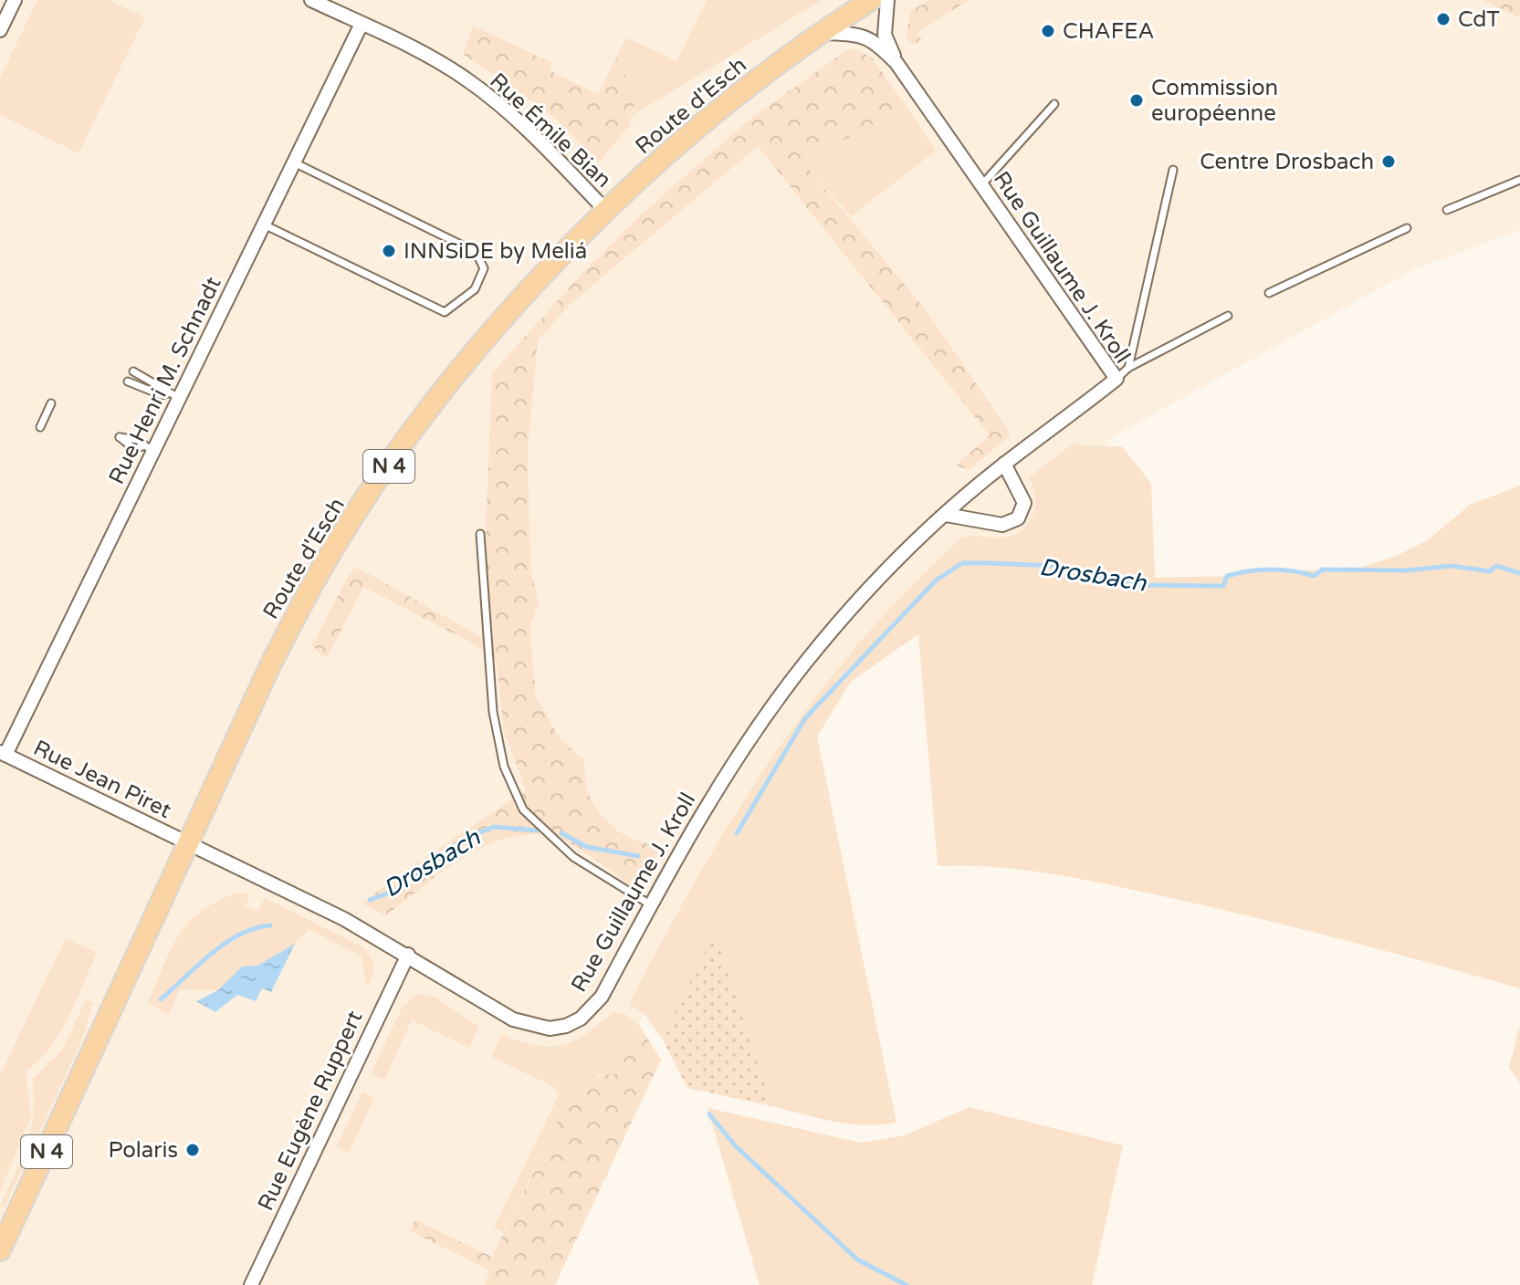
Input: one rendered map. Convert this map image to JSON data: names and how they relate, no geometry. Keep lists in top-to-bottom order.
{
  "streets": {
    "main road": ["Route d'Esch", "N 4"],
    "street": [
      "Rue Émile Bian",
      "Rue Guillaume J. Kroll",
      "Rue Henri M. Schnadt",
      "Rue Jean Piret",
      "Rue Eugène Ruppert"
    ]
  },
  "crossings": [
    ["Route d'Esch", "Rue Émile Bian"],
    ["Route d'Esch", "Rue Guillaume J. Kroll"],
    ["Route d'Esch", "Rue Jean Piret"],
    ["Rue Émile Bian", "Rue Henri M. Schnadt"],
    ["Rue Guillaume J. Kroll", "Rue Jean Piret"],
    ["Rue Guillaume J. Kroll", "Rue Eugène Ruppert"],
    ["Rue Henri M. Schnadt", "Rue Jean Piret"]
  ],
  "water": ["Drosbach"],
  "places": [
    "CdT",
    "CHAFEA",
    "Commission européenne",
    "Centre Drosbach",
    "INNSiDE by Meliá",
    "Polaris"
  ]
}
